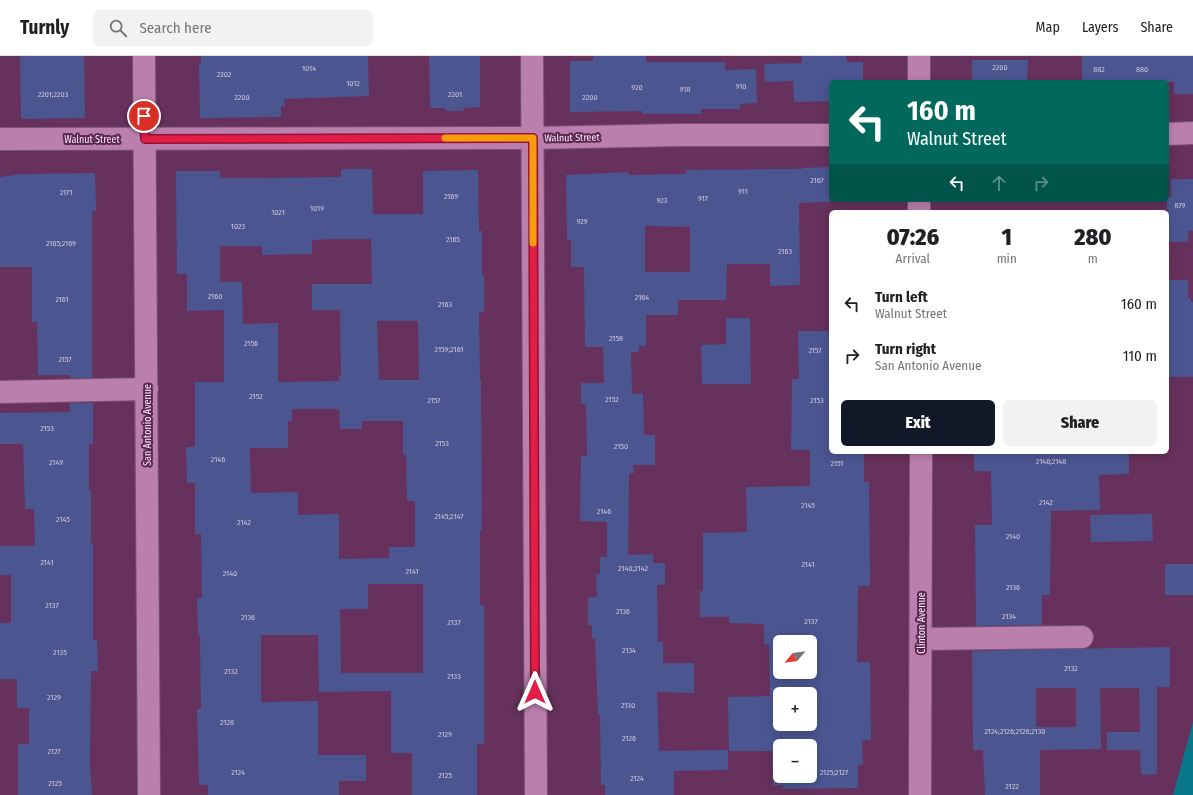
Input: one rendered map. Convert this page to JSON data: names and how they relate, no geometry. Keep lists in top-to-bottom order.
{
  "streets": {
    "street": ["Walnut Street", "San Antonio Avenue", "Clinton Avenue"]
  },
  "crossings": [
    ["Walnut Street", "San Antonio Avenue"]
  ],
  "house_numbers": [
    "2200",
    "1014",
    "882",
    "880",
    "2202",
    "1012",
    "910",
    "920",
    "918",
    "2201;2203",
    "2201",
    "2200",
    "2200",
    "2167",
    "911",
    "2171",
    "2169",
    "917",
    "923",
    "879",
    "1019",
    "1021",
    "929",
    "1023",
    "2165",
    "2165;2169",
    "2163",
    "2160",
    "2164",
    "2161",
    "2163",
    "2158",
    "2156",
    "2159;2161",
    "2157",
    "2157",
    "2152",
    "2152",
    "2157",
    "2153",
    "2153",
    "2153",
    "2150",
    "2146",
    "2146;2148",
    "2149",
    "2151",
    "2142",
    "2145",
    "2146",
    "2145;2147",
    "2145",
    "2142",
    "2140",
    "2141",
    "2141",
    "2140;2142",
    "2141",
    "2140",
    "2136",
    "2137",
    "2136",
    "2134",
    "2136",
    "2137",
    "2137",
    "2134",
    "2135",
    "2132",
    "2132",
    "2133",
    "2129",
    "2130",
    "2128",
    "2124;2126;2128;2130",
    "2129",
    "2126",
    "2127",
    "2124",
    "2125;2127",
    "2125",
    "2124",
    "2125",
    "2122"
  ],
  "north": "bottom left",
  "page": {
    "header": "Turnly",
    "search": "Search here",
    "nav": ["Map", "Layers", "Share"],
    "turn": ["160 m", "Walnut Street"],
    "eta": [
      "07:26",
      "Arrival",
      "1",
      "min",
      "280",
      "m"
    ],
    "list": [
      {
        "name": "Turn left",
        "note": "Walnut Street",
        "value": "160 m"
      },
      {
        "name": "Turn right",
        "note": "San Antonio Avenue",
        "value": "110 m"
      }
    ],
    "buttons": ["Exit", "Share"],
    "map_buttons": ["+", "−"]
  }
}
